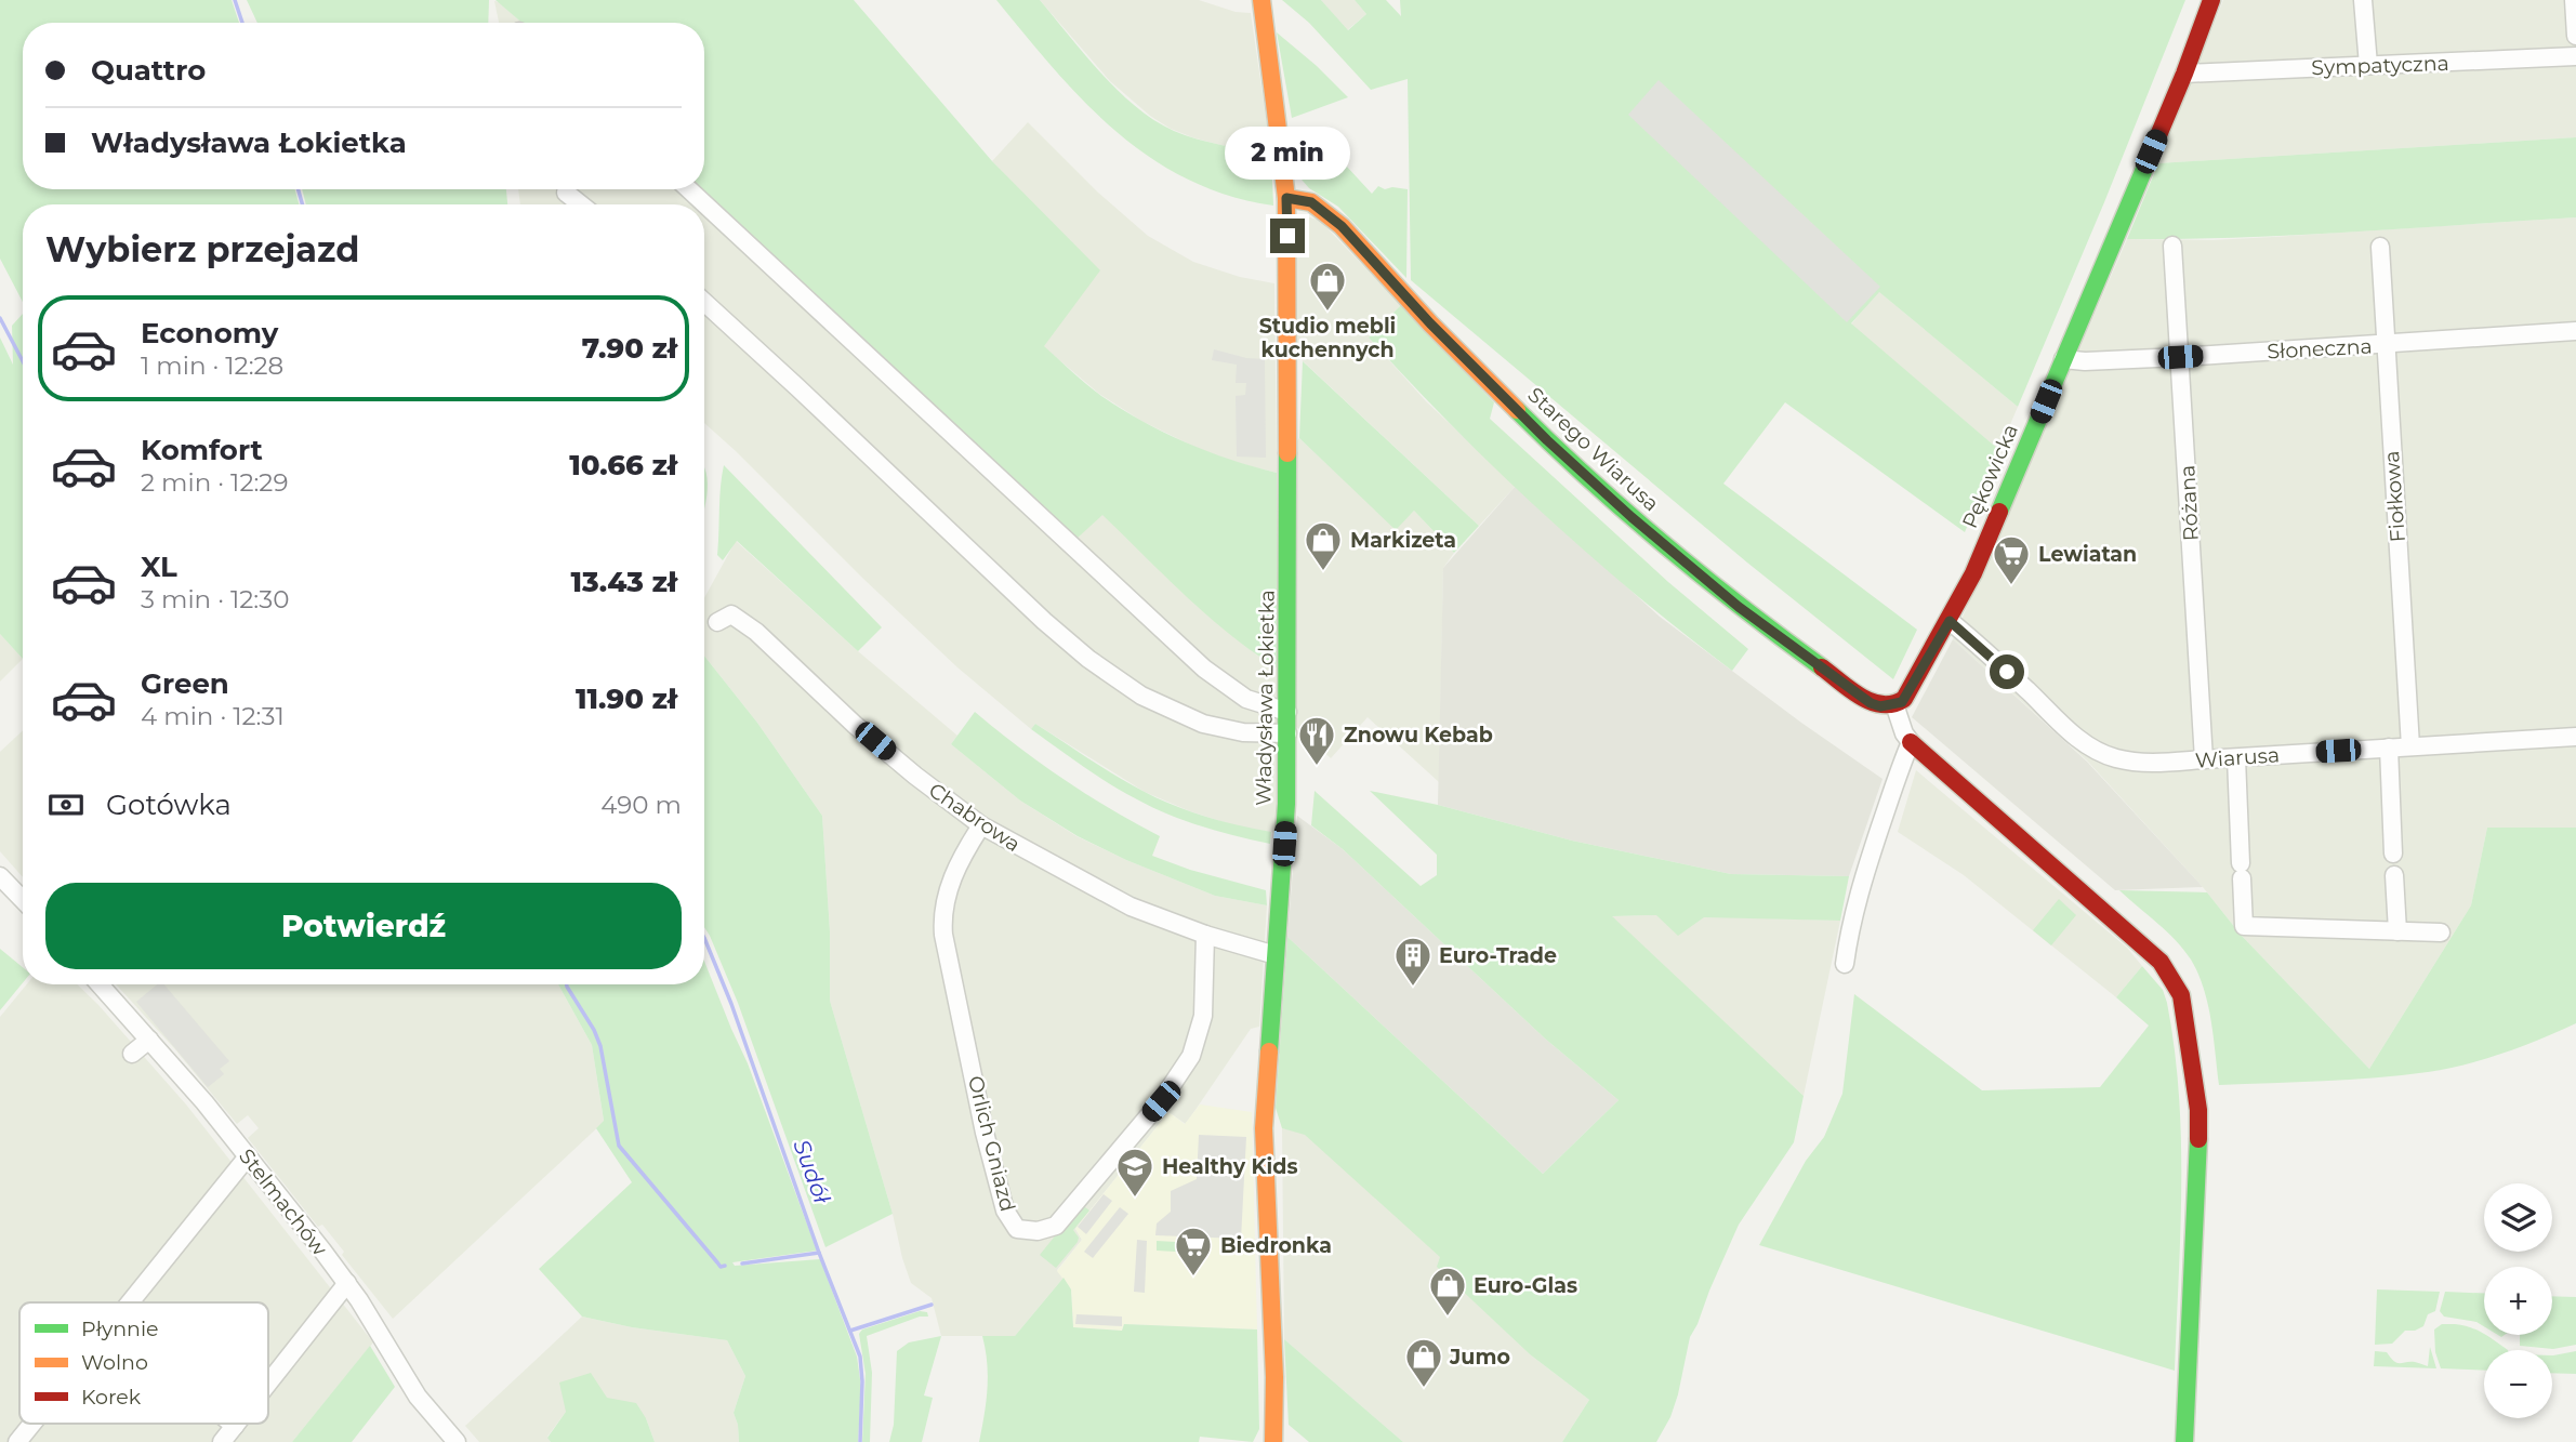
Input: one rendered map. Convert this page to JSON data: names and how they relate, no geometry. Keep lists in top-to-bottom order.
{
  "streets": {
    "street": [
      "Sympatyczna",
      "Słoneczna",
      "Starego Wiarusa",
      "Pękowicka",
      "Fiołkowa",
      "Różana",
      "Władysława Łokietka",
      "Wiarusa",
      "Chabrowa",
      "Orlich Gniazd",
      "Stelmachów"
    ]
  },
  "crossings": [
    ["Sympatyczna", "Pękowicka"],
    ["Słoneczna", "Pękowicka"],
    ["Słoneczna", "Fiołkowa"],
    ["Słoneczna", "Różana"],
    ["Starego Wiarusa", "Pękowicka"],
    ["Starego Wiarusa", "Władysława Łokietka"],
    ["Pękowicka", "Wiarusa"],
    ["Fiołkowa", "Wiarusa"],
    ["Różana", "Wiarusa"],
    ["Władysława Łokietka", "Chabrowa"],
    ["Chabrowa", "Orlich Gniazd"]
  ],
  "water": ["Sudół"],
  "places": {
    "shop": [
      "Studio mebli kuchennych",
      "Markizeta",
      "Euro-Glas",
      "Jumo"
    ],
    "supermarket": ["Lewiatan", "Biedronka"],
    "restaurant": ["Znowu Kebab"],
    "building": ["Euro-Trade"],
    "school or university": ["Healthy Kids"]
  },
  "legend": ["Płynnie", "Wolno", "Korek"],
  "page": {
    "banner": ["Quattro", "Władysława Łokietka"],
    "bubble": "2 min",
    "heading": "Wybierz przejazd",
    "list": [
      {
        "name": "Economy",
        "note": "1 min · 12:28",
        "value": "7.90 zł"
      },
      {
        "name": "Komfort",
        "note": "2 min · 12:29",
        "value": "10.66 zł"
      },
      {
        "name": "XL",
        "note": "3 min · 12:30",
        "value": "13.43 zł"
      },
      {
        "name": "Green",
        "note": "4 min · 12:31",
        "value": "11.90 zł"
      }
    ],
    "pay": ["Gotówka", "490 m"],
    "buttons": "Potwierdź",
    "map_buttons": ["+", "−"]
  }
}
